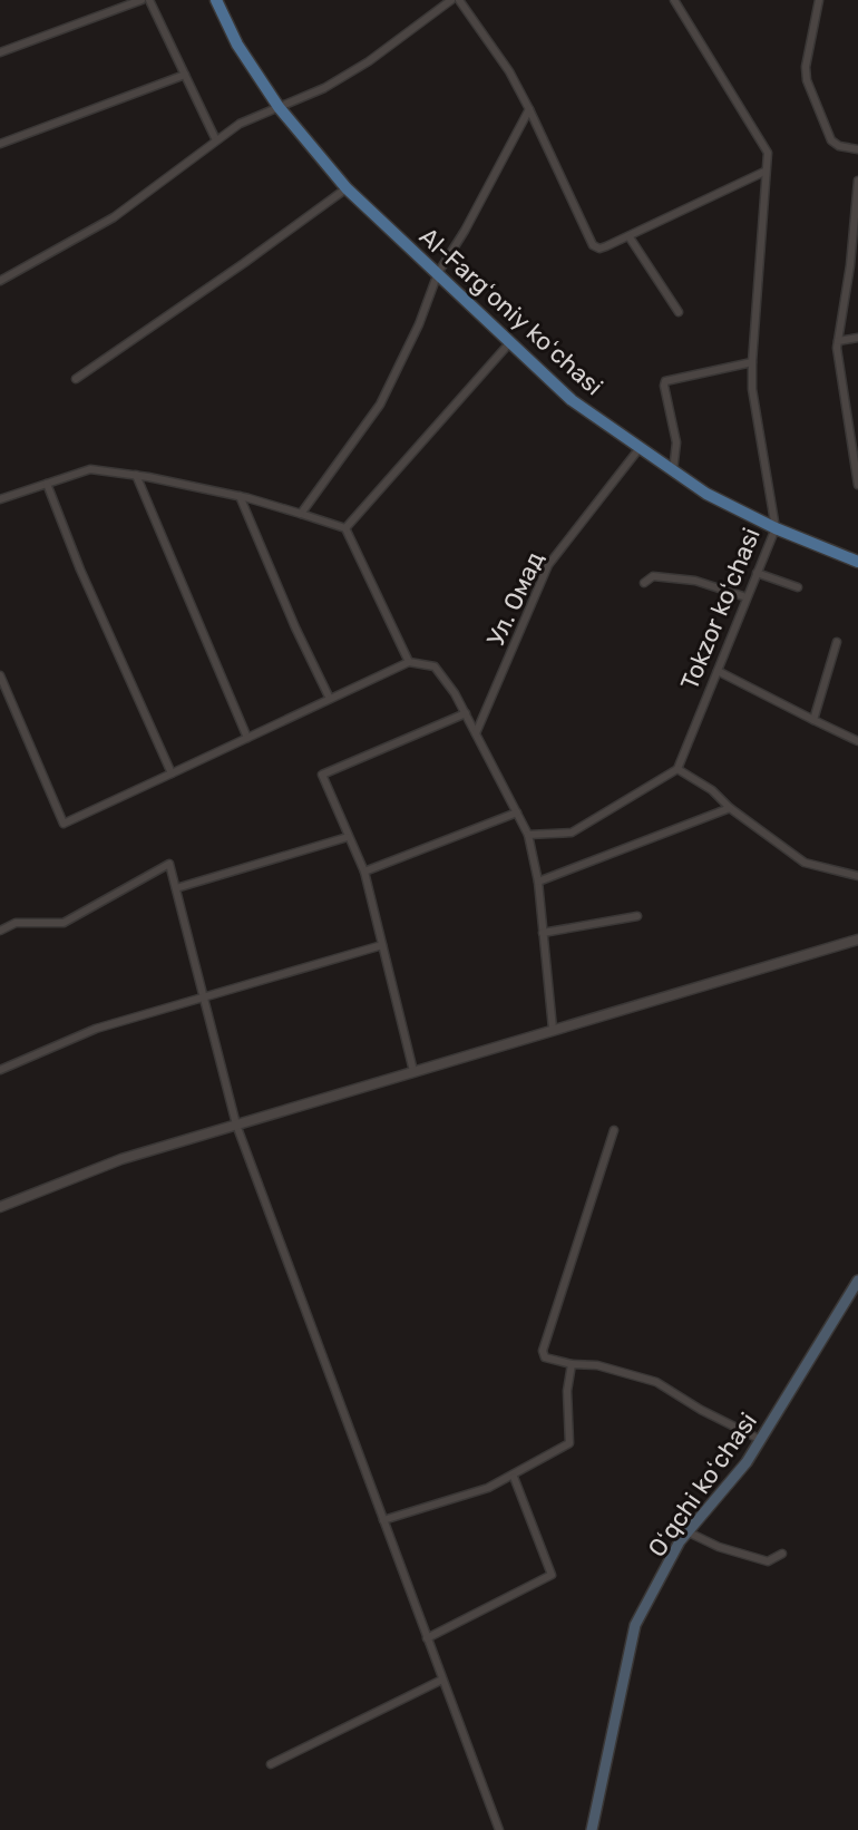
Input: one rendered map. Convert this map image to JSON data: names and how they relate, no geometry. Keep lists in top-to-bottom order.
{
  "streets": {
    "main road": ["Al-Fargʻoniy koʻchasi", "Oʻqchi koʻchasi"],
    "street": ["Ул. Омад", "Tokzor koʻchasi"]
  },
  "crossings": [
    ["Al-Fargʻoniy koʻchasi", "Ул. Омад"],
    ["Al-Fargʻoniy koʻchasi", "Tokzor koʻchasi"]
  ]
}
